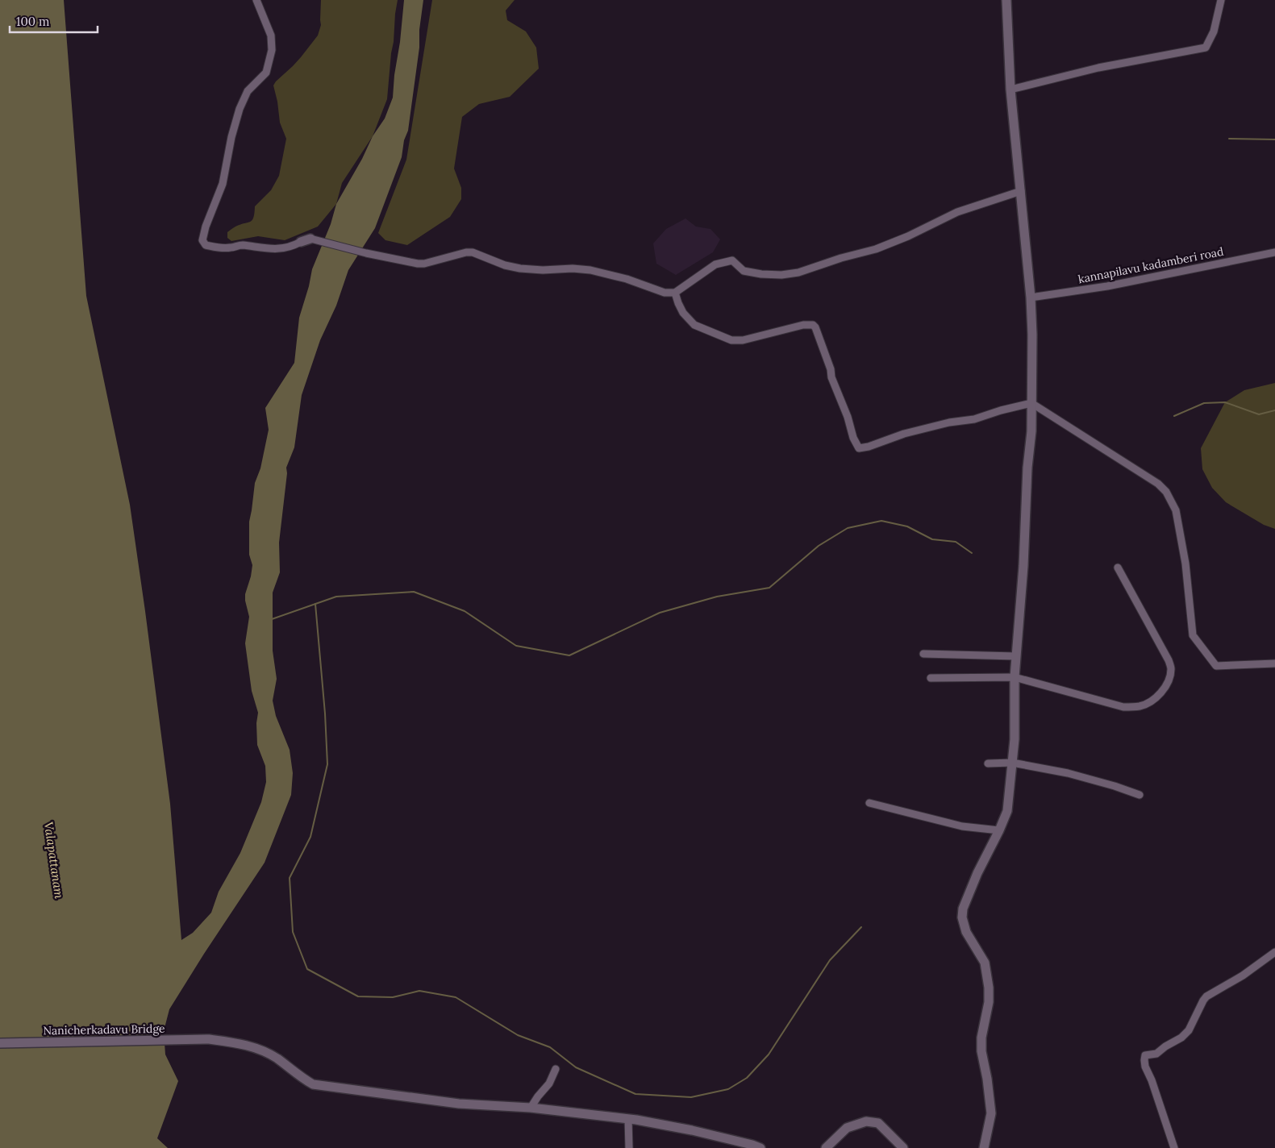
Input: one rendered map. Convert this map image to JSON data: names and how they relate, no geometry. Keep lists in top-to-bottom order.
{
  "streets": {
    "main road": ["Nanicherkadavu Bridge"],
    "street": ["kannapilavu kadamberi road"]
  },
  "water": ["Valapattanam"],
  "scale_bar": "100 m"
}
